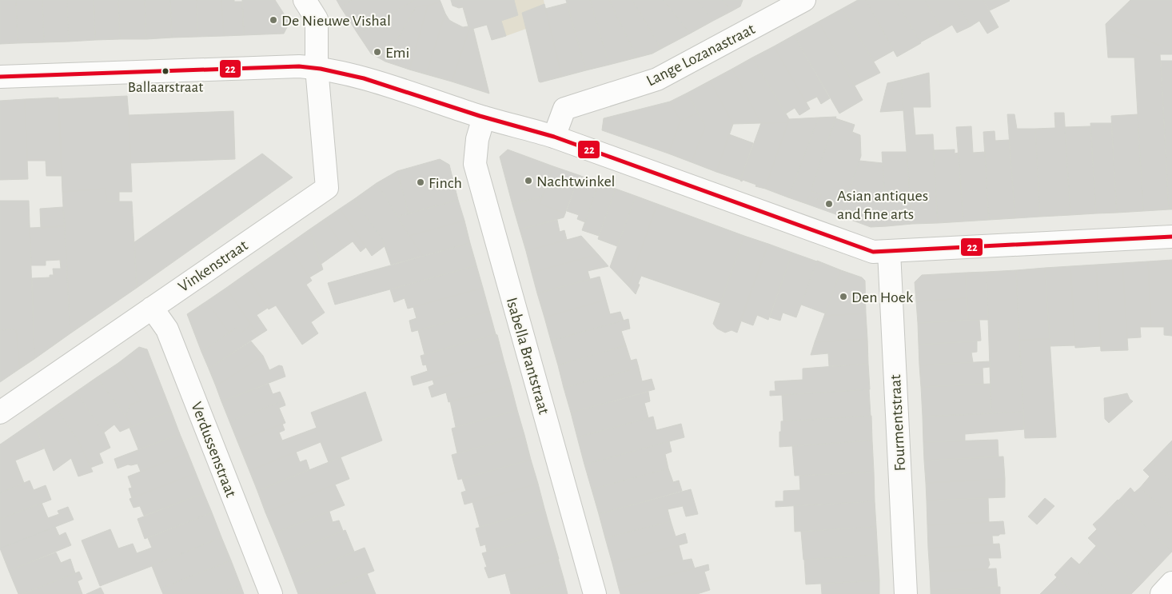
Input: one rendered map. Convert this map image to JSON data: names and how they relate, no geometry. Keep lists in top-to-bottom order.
{
  "streets": {
    "street": [
      "Lange Lozanastraat",
      "Vinkenstraat",
      "Isabella Brantstraat",
      "Fourmentstraat",
      "Verdussenstraat"
    ]
  },
  "crossings": [
    ["Vinkenstraat", "Verdussenstraat"]
  ],
  "places": [
    "De Nieuwe Vishal",
    "Emi",
    "Ballaarstraat",
    "Nachtwinkel",
    "Finch",
    "Asian antiques and fine arts",
    "Den Hoek"
  ],
  "lines": ["transit line 22"]
}
